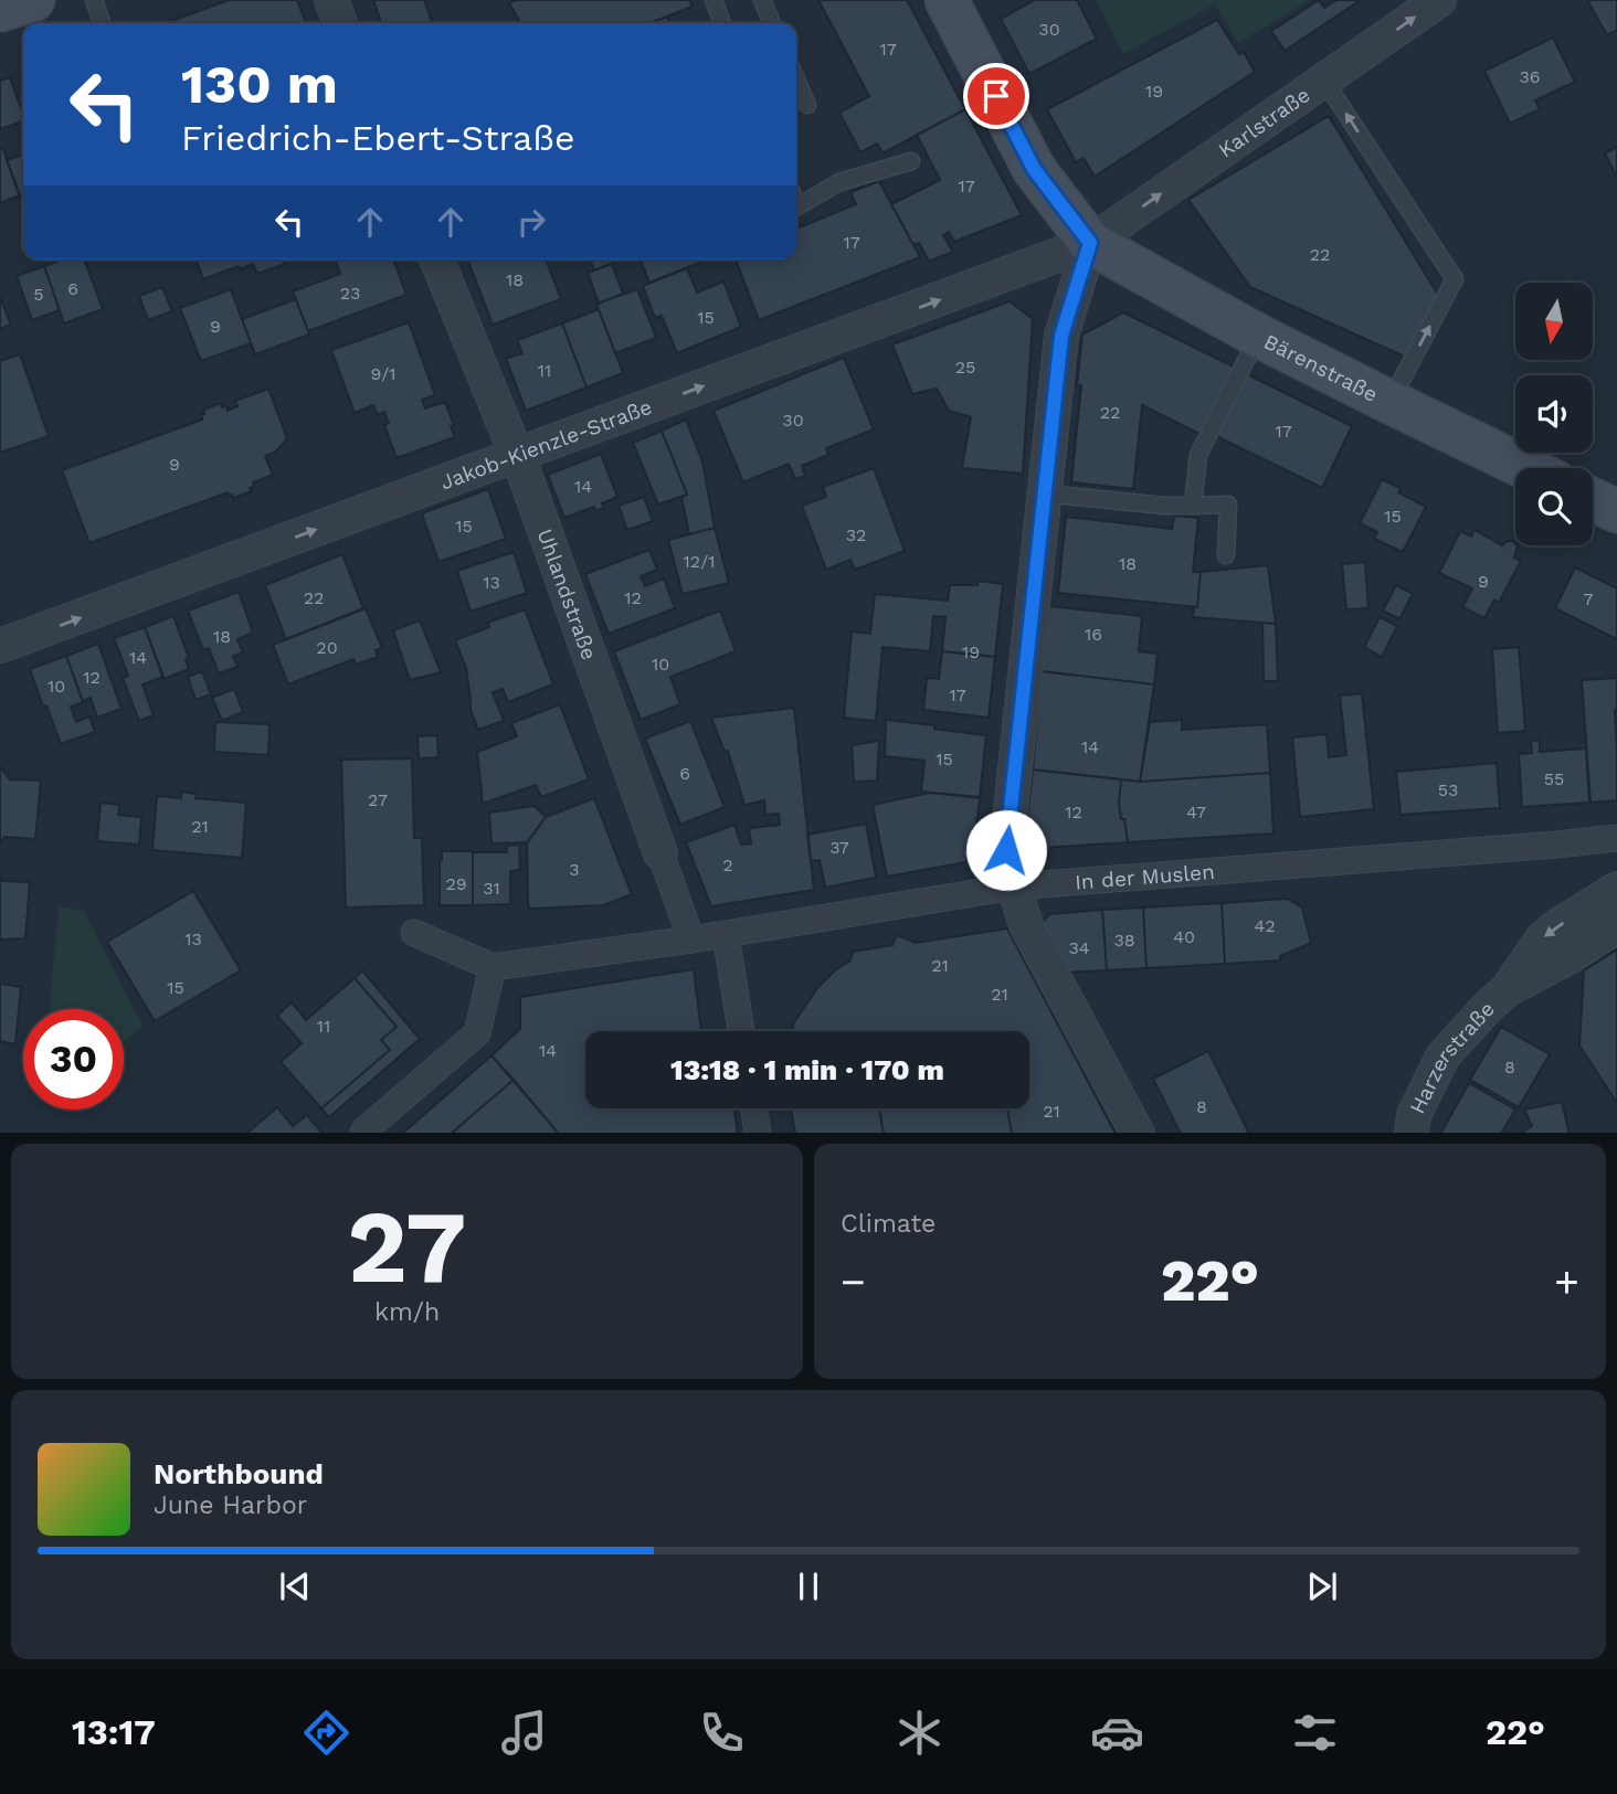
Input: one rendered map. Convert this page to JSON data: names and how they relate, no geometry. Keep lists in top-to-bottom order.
{
  "streets": {
    "main road": ["Bärenstraße"],
    "street": [
      "Karlstraße",
      "Jakob-Kienzle-Straße",
      "Uhlandstraße",
      "In der Muslen",
      "Harzerstraße"
    ]
  },
  "crossings": [
    ["Karlstraße", "Bärenstraße"],
    ["Karlstraße", "Jakob-Kienzle-Straße"],
    ["Bärenstraße", "Jakob-Kienzle-Straße"],
    ["Jakob-Kienzle-Straße", "Uhlandstraße"],
    ["Uhlandstraße", "In der Muslen"]
  ],
  "one_way": ["Karlstraße", "Jakob-Kienzle-Straße"],
  "house_numbers": [
    "30",
    "17",
    "36",
    "19",
    "17",
    "17",
    "22",
    "18",
    "6",
    "23",
    "5",
    "15",
    "9",
    "25",
    "11",
    "9/1",
    "22",
    "30",
    "17",
    "9",
    "14",
    "15",
    "15",
    "32",
    "12/1",
    "18",
    "9",
    "13",
    "22",
    "12",
    "7",
    "16",
    "18",
    "20",
    "19",
    "14",
    "10",
    "12",
    "10",
    "17",
    "14",
    "15",
    "6",
    "55",
    "53",
    "27",
    "12",
    "47",
    "21",
    "37",
    "2",
    "3",
    "29",
    "31",
    "42",
    "40",
    "13",
    "38",
    "34",
    "21",
    "15",
    "21",
    "11",
    "14",
    "8",
    "8",
    "21"
  ],
  "north": "bottom",
  "page": {
    "turn": ["130 m", "Friedrich-Ebert-Straße"],
    "limit": "30",
    "trip": "13:18 · 1 min · 170 m",
    "tile": [
      ["27", "km/h"],
      "Climate"
    ],
    "heat": ["−", "22°", "+"],
    "song": ["Northbound", "June Harbor"],
    "tabs": ["13:17", "22°"]
  }
}
